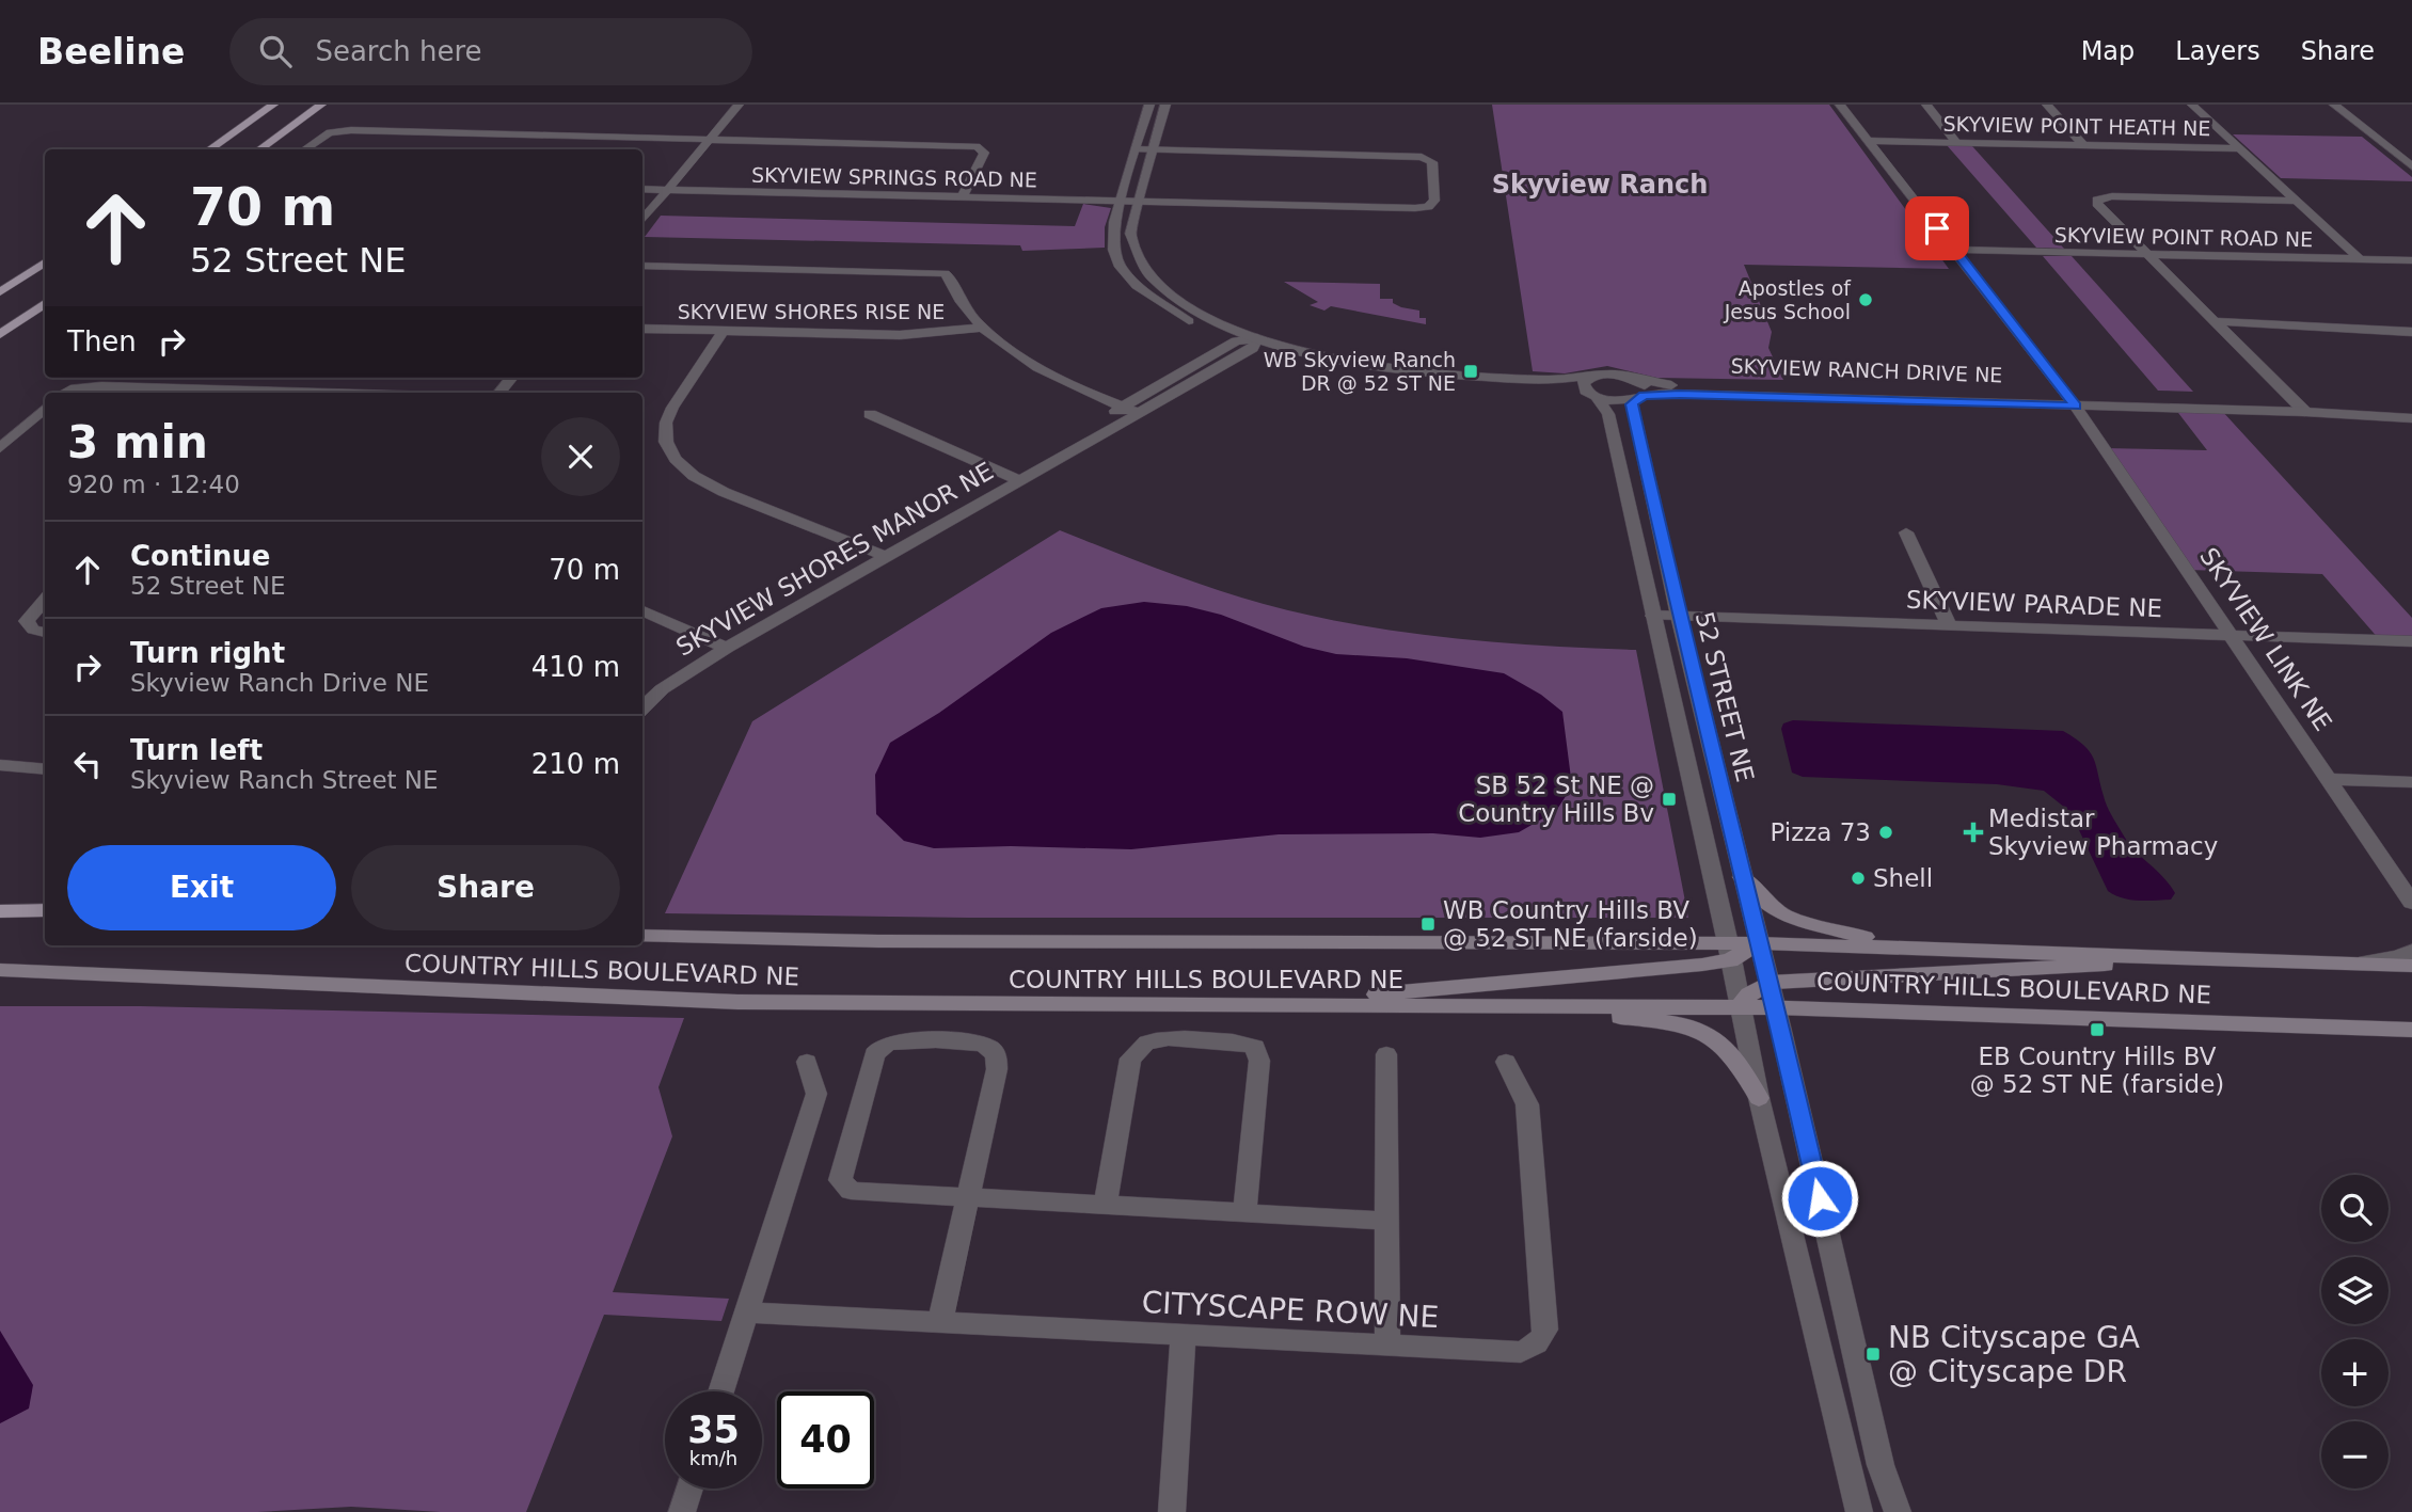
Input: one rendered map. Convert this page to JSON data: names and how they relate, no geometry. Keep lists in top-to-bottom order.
{
  "streets": {
    "main road": ["COUNTRY HILLS BOULEVARD NE"],
    "street": [
      "SKYVIEW POINT HEATH NE",
      "SKYVIEW SPRINGS ROAD NE",
      "SKYVIEW POINT ROAD NE",
      "SKYVIEW SHORES RISE NE",
      "SKYVIEW RANCH DRIVE NE",
      "SKYVIEW SHORES MANOR NE",
      "SKYVIEW PARADE NE",
      "SKYVIEW LINK NE",
      "52 STREET NE",
      "CITYSCAPE ROW NE"
    ]
  },
  "crossings": [
    ["SKYVIEW POINT HEATH NE", "SKYVIEW LINK NE"],
    ["SKYVIEW POINT ROAD NE", "SKYVIEW LINK NE"],
    ["SKYVIEW RANCH DRIVE NE", "SKYVIEW LINK NE"],
    ["SKYVIEW RANCH DRIVE NE", "52 STREET NE"],
    ["SKYVIEW PARADE NE", "SKYVIEW LINK NE"],
    ["SKYVIEW PARADE NE", "52 STREET NE"],
    ["52 STREET NE", "COUNTRY HILLS BOULEVARD NE"]
  ],
  "districts": ["Skyview Ranch"],
  "places": {
    "other": ["Apostles of Jesus School", "Pizza 73", "Shell"],
    "transit": [
      "WB Skyview Ranch DR @ 52 ST NE",
      "SB 52 St NE @ Country Hills Bv",
      "WB Country Hills BV @ 52 ST NE (farside)",
      "EB Country Hills BV @ 52 ST NE (farside)",
      "NB Cityscape GA @ Cityscape DR"
    ],
    "health": ["Medistar Skyview Pharmacy"]
  },
  "page": {
    "header": "Beeline",
    "search": "Search here",
    "nav": ["Map", "Layers", "Share"],
    "turn": ["70 m", "52 Street NE"],
    "then": "Then",
    "heading": ["3 min", "920 m · 12:40"],
    "list": [
      {
        "name": "Continue",
        "note": "52 Street NE",
        "value": "70 m"
      },
      {
        "name": "Turn right",
        "note": "Skyview Ranch Drive NE",
        "value": "410 m"
      },
      {
        "name": "Turn left",
        "note": "Skyview Ranch Street NE",
        "value": "210 m"
      }
    ],
    "buttons": ["Exit", "Share"],
    "map_buttons": ["+", "−"],
    "speed": "35 km/h",
    "limit": "40"
  }
}
